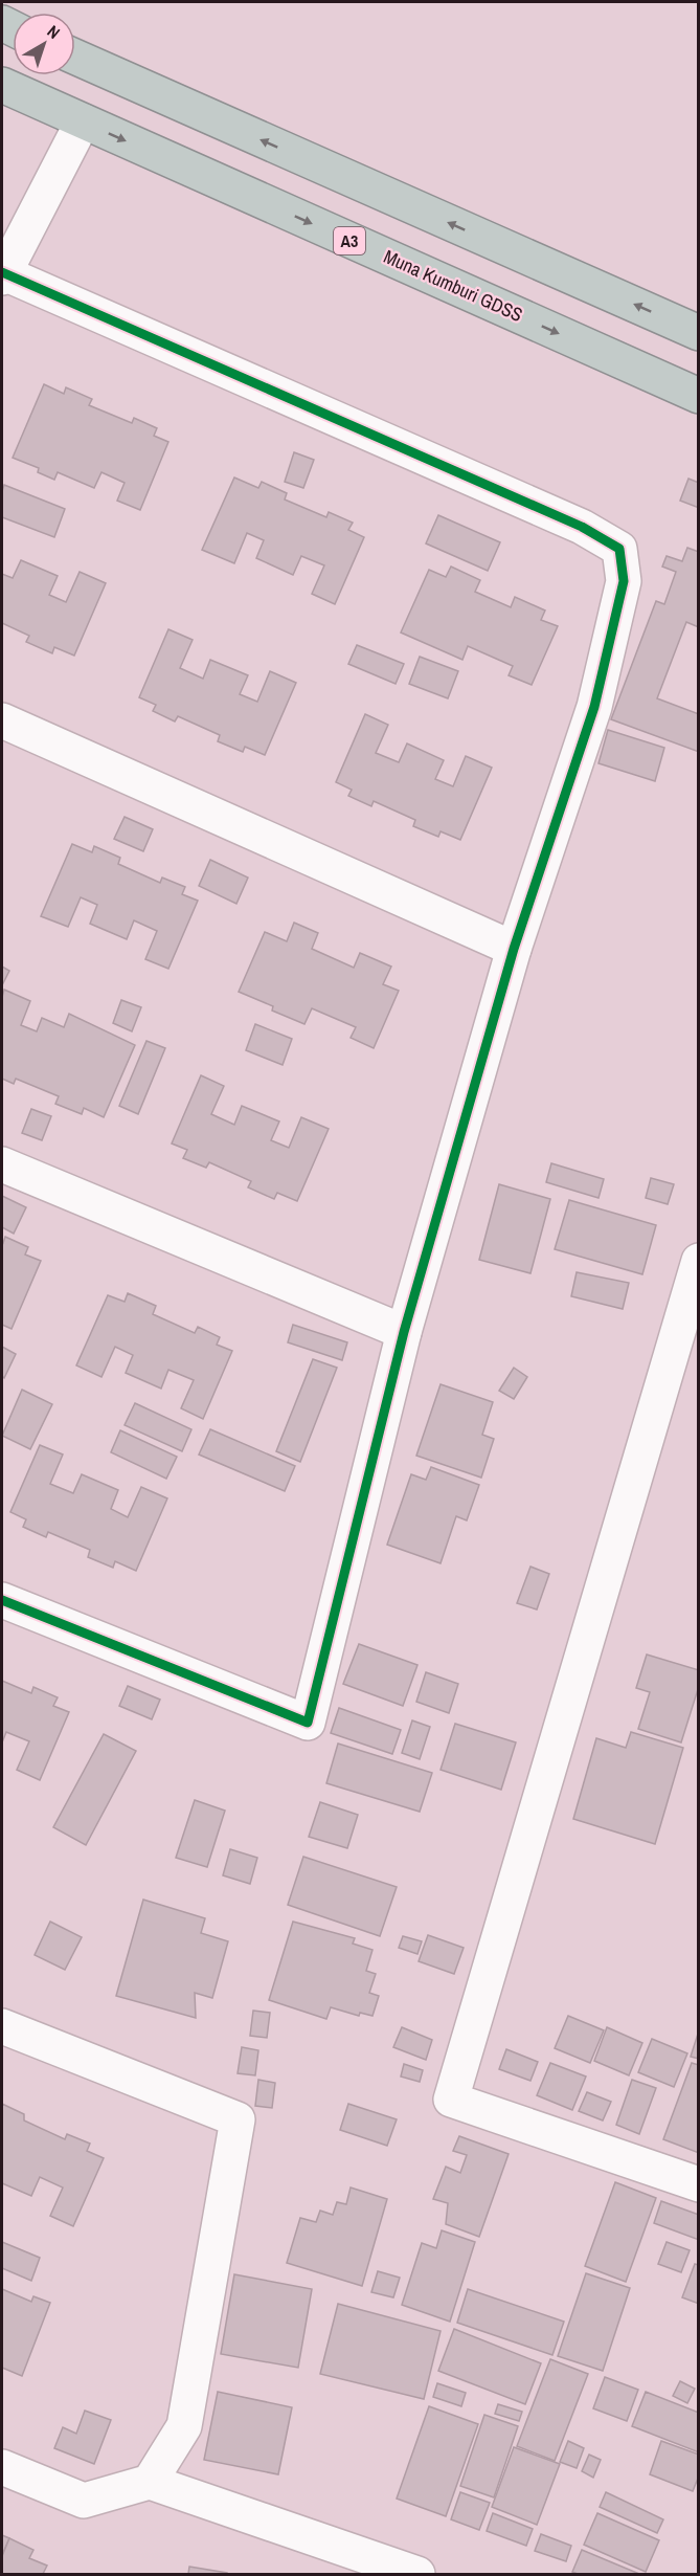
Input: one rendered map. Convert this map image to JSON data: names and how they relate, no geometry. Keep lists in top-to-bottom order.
{
  "streets": {
    "highway": ["A3", "Muna Kumburi GDSS"]
  },
  "north": "top right"
}
